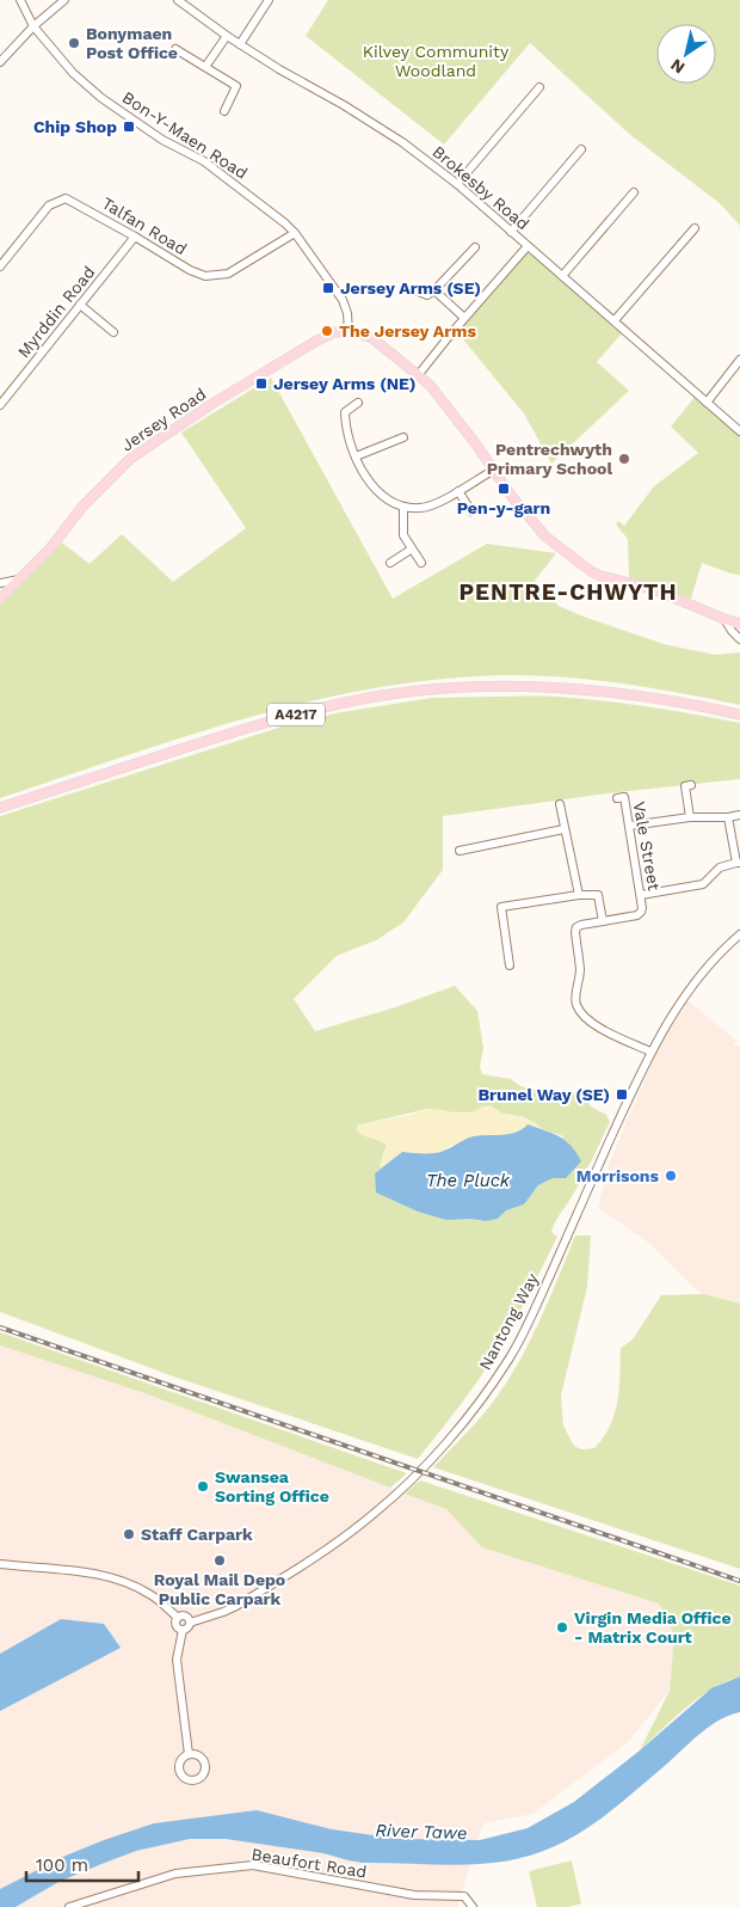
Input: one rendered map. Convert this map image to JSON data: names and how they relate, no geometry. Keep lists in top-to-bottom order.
{
  "streets": {
    "main road": ["Jersey Road", "A4217"],
    "street": [
      "Bon-Y-Maen Road",
      "Brokesby Road",
      "Talfan Road",
      "Myrddin Road",
      "Vale Street",
      "Nantong Way",
      "Beaufort Road"
    ]
  },
  "crossings": [
    ["Bon-Y-Maen Road", "Talfan Road"],
    ["Bon-Y-Maen Road", "Jersey Road"],
    ["Talfan Road", "Myrddin Road"],
    ["Vale Street", "Nantong Way"]
  ],
  "districts": ["PENTRE-CHWYTH"],
  "water": ["The Pluck", "River Tawe"],
  "parks": ["Kilvey Community Woodland"],
  "places": {
    "other": [
      "Bonymaen Post Office",
      "The Jersey Arms",
      "Pentrechwyth Primary School",
      "Morrisons",
      "Swansea Sorting Office",
      "Staff Carpark",
      "Royal Mail Depo Public Carpark",
      "Virgin Media Office - Matrix Court"
    ],
    "transit": [
      "Chip Shop",
      "Jersey Arms (SE)",
      "Jersey Arms (NE)",
      "Pen-y-garn",
      "Brunel Way (SE)"
    ]
  },
  "scale_bar": "100 m",
  "north": "bottom left"
}
